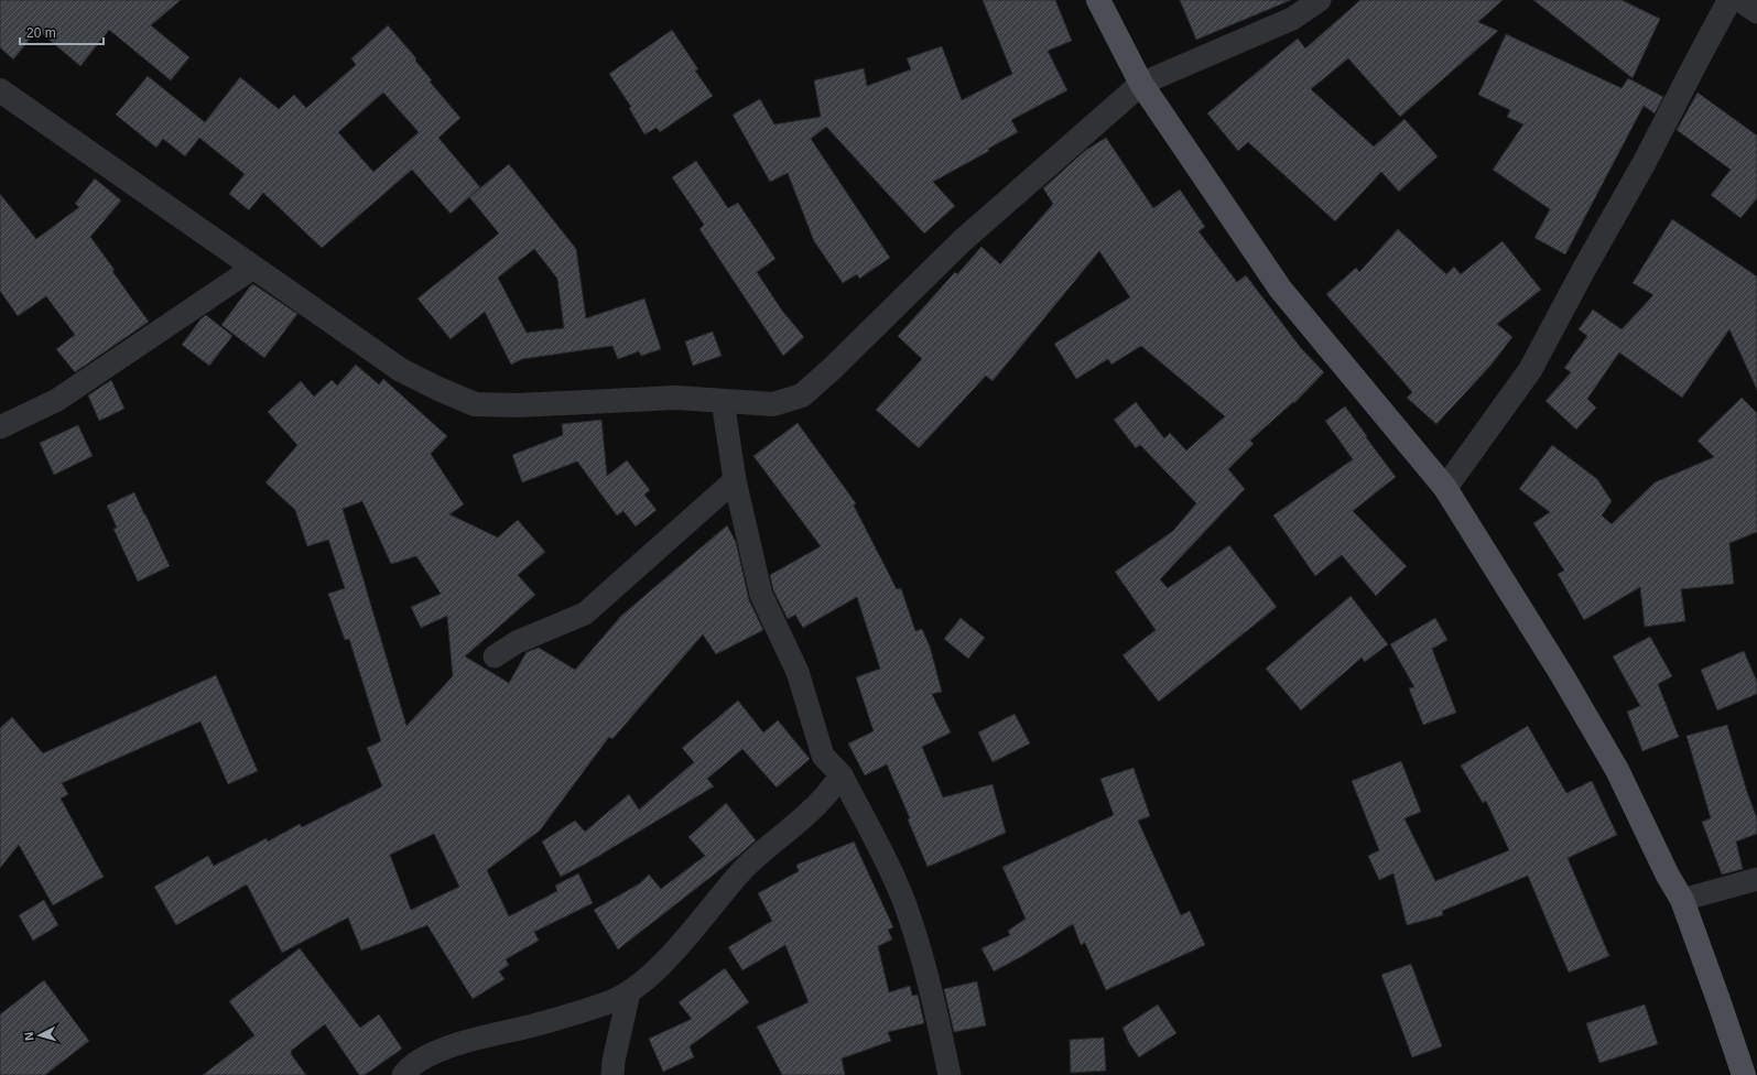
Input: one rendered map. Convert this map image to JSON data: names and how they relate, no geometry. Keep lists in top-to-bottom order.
{
  "scale_bar": "20 m",
  "north": "left"
}
